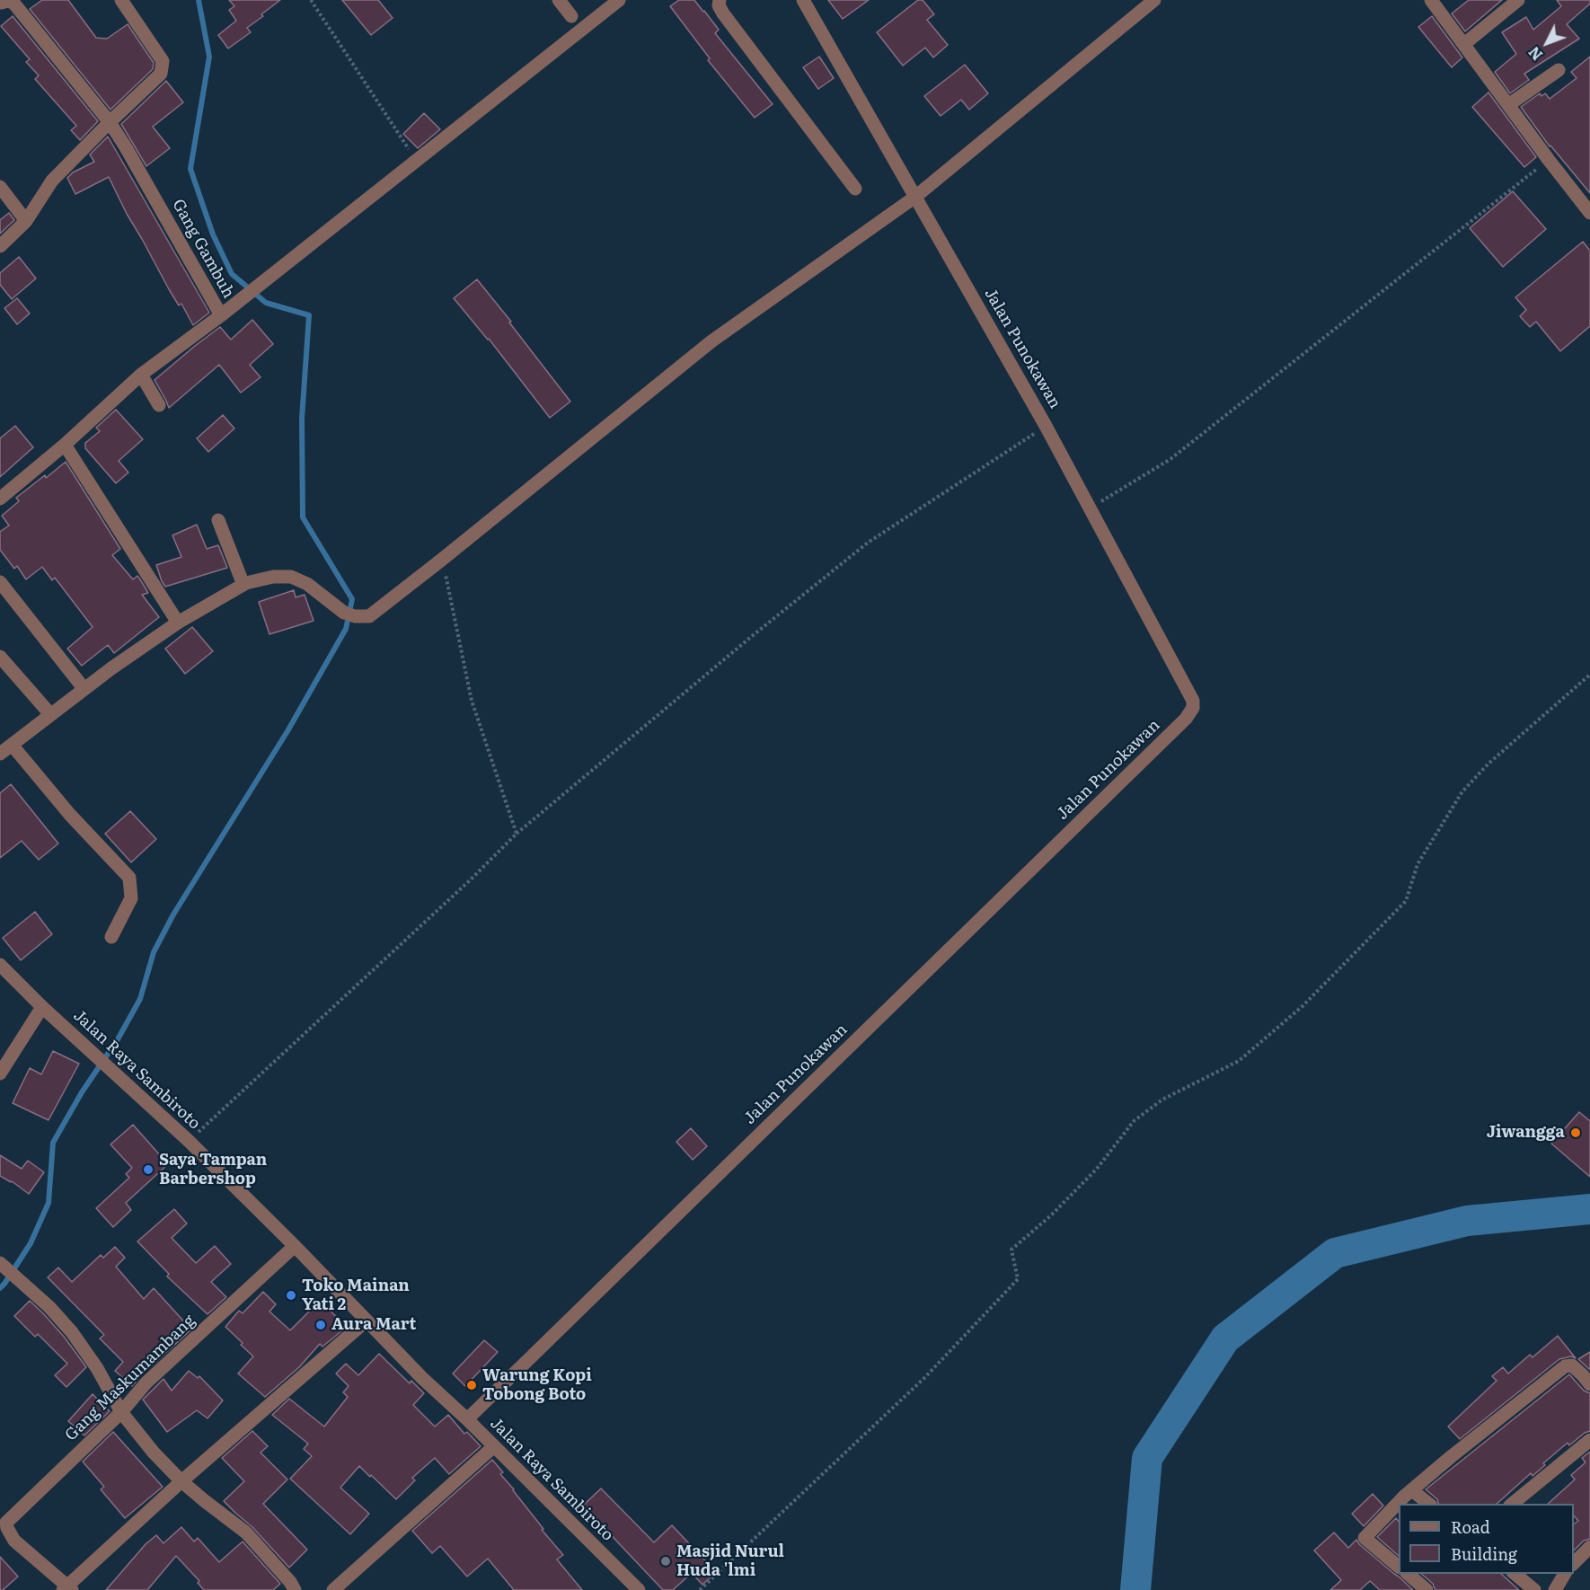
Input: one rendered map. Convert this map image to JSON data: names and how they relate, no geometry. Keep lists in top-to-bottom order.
{
  "streets": {
    "street": [
      "Gang Gambuh",
      "Jalan Punokawan",
      "Jalan Raya Sambiroto",
      "Gang Maskumambang"
    ]
  },
  "crossings": [
    ["Jalan Punokawan", "Jalan Raya Sambiroto"],
    ["Jalan Raya Sambiroto", "Gang Maskumambang"]
  ],
  "places": [
    "Jiwangga",
    "Saya Tampan Barbershop",
    "Toko Mainan Yati 2",
    "Aura Mart",
    "Warung Kopi Tobong Boto",
    "Masjid Nurul Huda 'lmi"
  ],
  "legend": ["Road", "Building"],
  "north": "bottom left"
}
